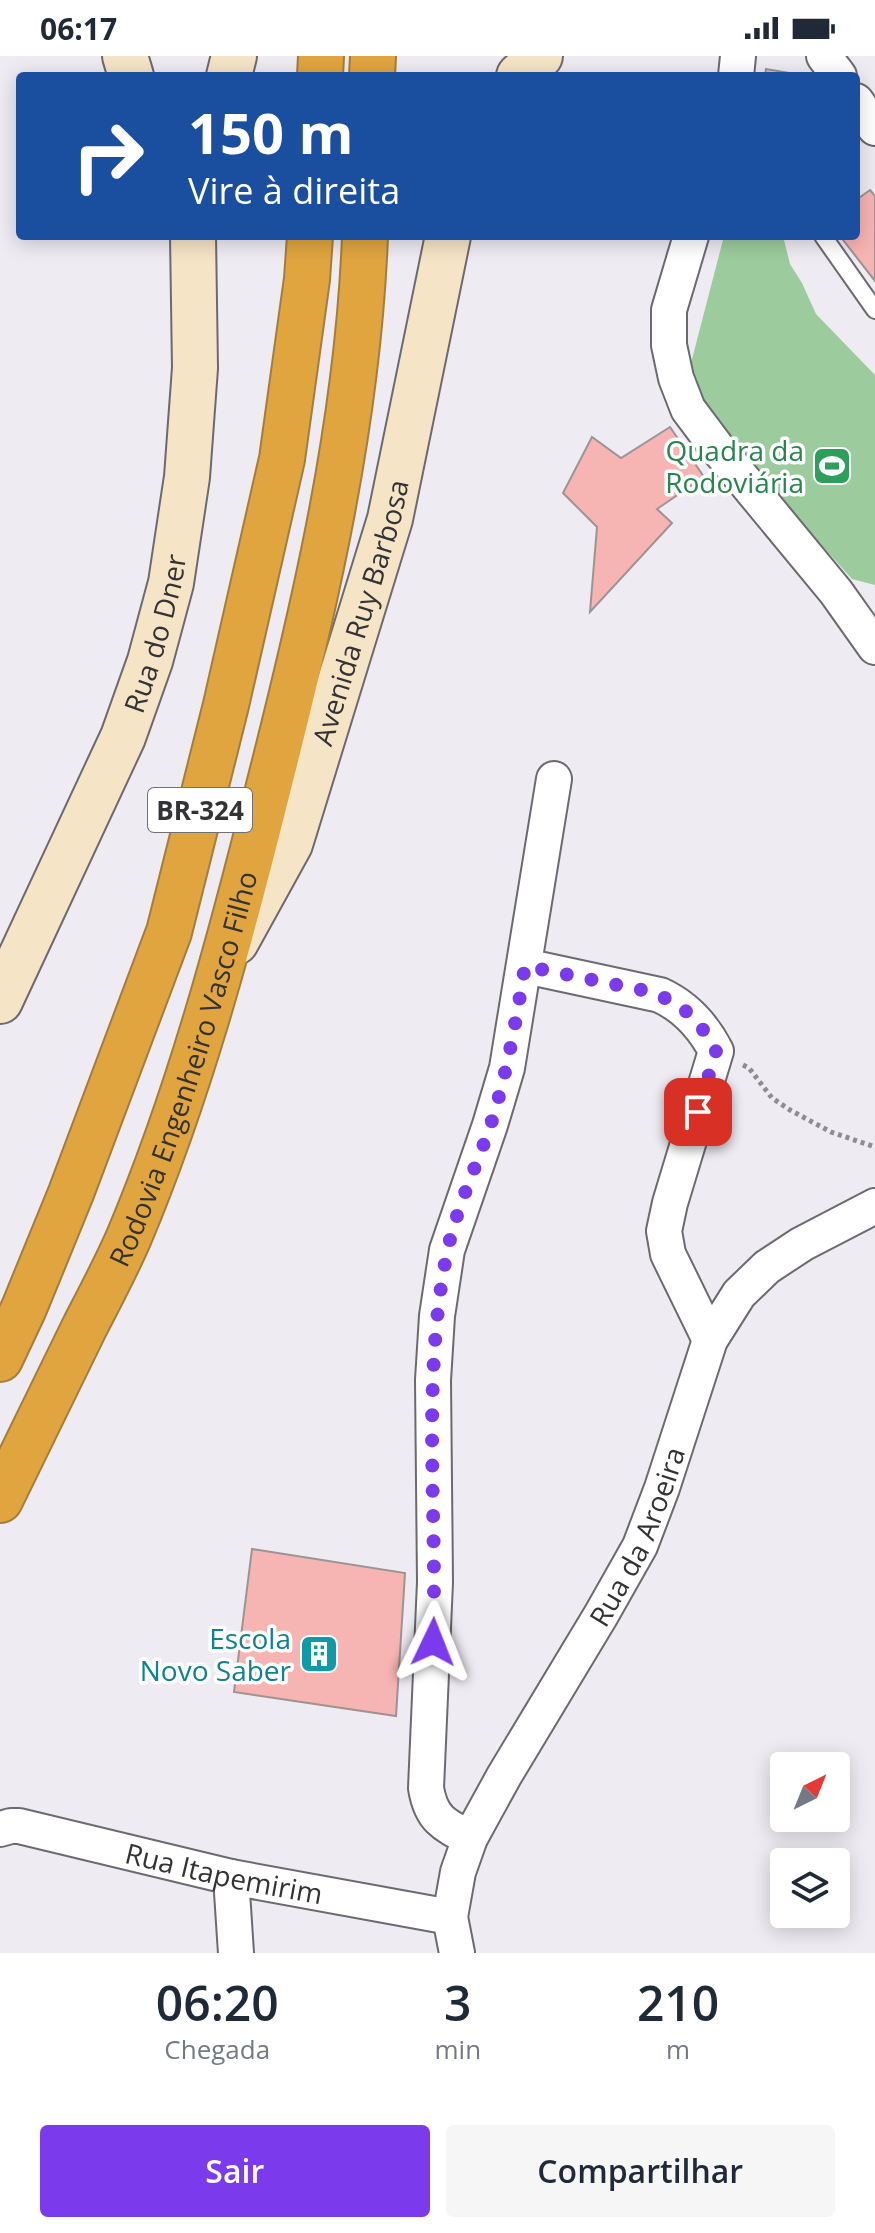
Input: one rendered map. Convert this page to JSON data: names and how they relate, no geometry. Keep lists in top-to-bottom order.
{
  "streets": {
    "highway": ["BR-324", "Rodovia Engenheiro Vasco Filho"],
    "main road": ["Avenida Ruy Barbosa", "Rua do Dner"],
    "street": ["Rua da Aroeira", "Rua Itapemirim"]
  },
  "crossings": [
    ["Avenida Ruy Barbosa", "Rodovia Engenheiro Vasco Filho"],
    ["Rua da Aroeira", "Rua Itapemirim"]
  ],
  "places": {
    "sports": ["Quadra da Rodoviária"],
    "building": ["Escola Novo Saber"]
  },
  "north": "top right",
  "page": {
    "status": "06:17",
    "turn": ["150 m", "Vire à direita"],
    "eta": [
      "06:20",
      "Chegada",
      "3",
      "min",
      "210",
      "m"
    ],
    "buttons": ["Sair", "Compartilhar"]
  }
}
